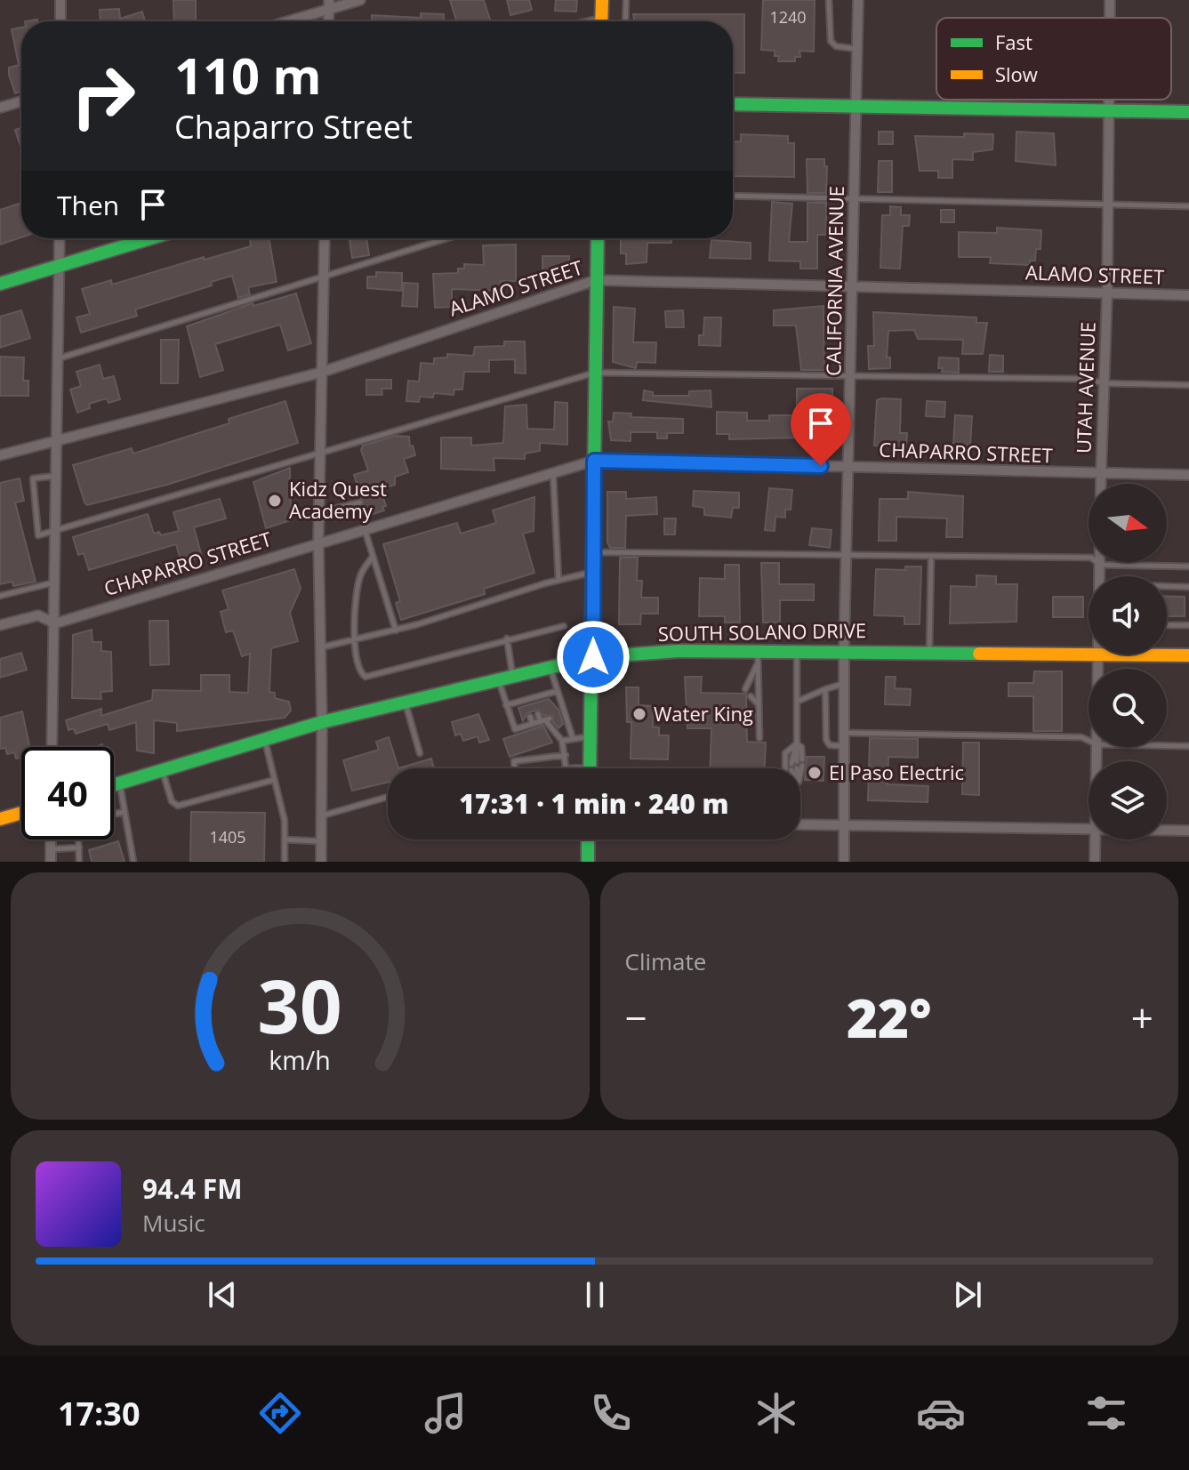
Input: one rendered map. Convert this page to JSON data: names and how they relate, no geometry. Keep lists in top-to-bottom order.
{
  "streets": {
    "street": [
      "ALAMO STREET",
      "CALIFORNIA AVENUE",
      "UTAH AVENUE",
      "CHAPARRO STREET",
      "SOUTH SOLANO DRIVE"
    ]
  },
  "crossings": [
    ["ALAMO STREET", "CALIFORNIA AVENUE"],
    ["ALAMO STREET", "UTAH AVENUE"],
    ["CALIFORNIA AVENUE", "CHAPARRO STREET"],
    ["CALIFORNIA AVENUE", "SOUTH SOLANO DRIVE"],
    ["UTAH AVENUE", "CHAPARRO STREET"]
  ],
  "places": ["Kidz Quest Academy", "Water King", "El Paso Electric"],
  "house_numbers": ["1240", "1405"],
  "legend": ["Fast", "Slow"],
  "north": "right",
  "page": {
    "turn": ["110 m", "Chaparro Street"],
    "then": "Then",
    "limit": "40",
    "trip": "17:31 · 1 min · 240 m",
    "tile": "Climate",
    "heat": ["−", "22°", "+"],
    "song": ["94.4 FM", "Music"],
    "tabs": "17:30",
    "gauge": ["30", "km/h"]
  }
}
